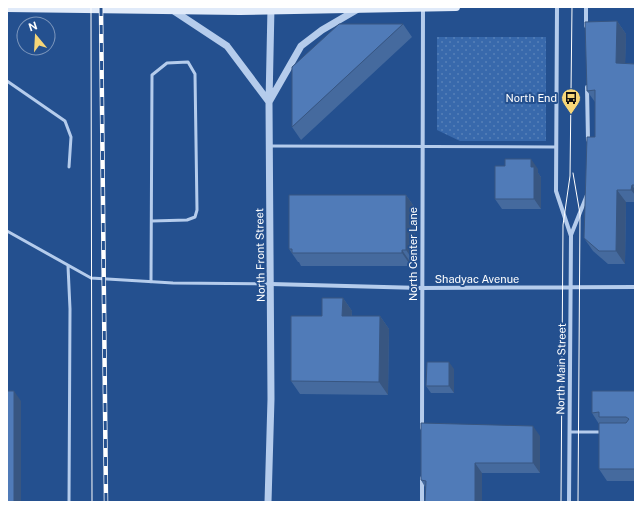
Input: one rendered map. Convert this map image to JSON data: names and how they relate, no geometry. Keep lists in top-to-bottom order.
{
  "streets": {
    "street": [
      "North Center Lane",
      "North Front Street",
      "Shadyac Avenue",
      "North Main Street"
    ]
  },
  "crossings": [
    ["North Center Lane", "Shadyac Avenue"],
    ["North Front Street", "Shadyac Avenue"],
    ["Shadyac Avenue", "North Main Street"]
  ],
  "places": {
    "bus stop": ["North End"]
  },
  "north": "top"
}
